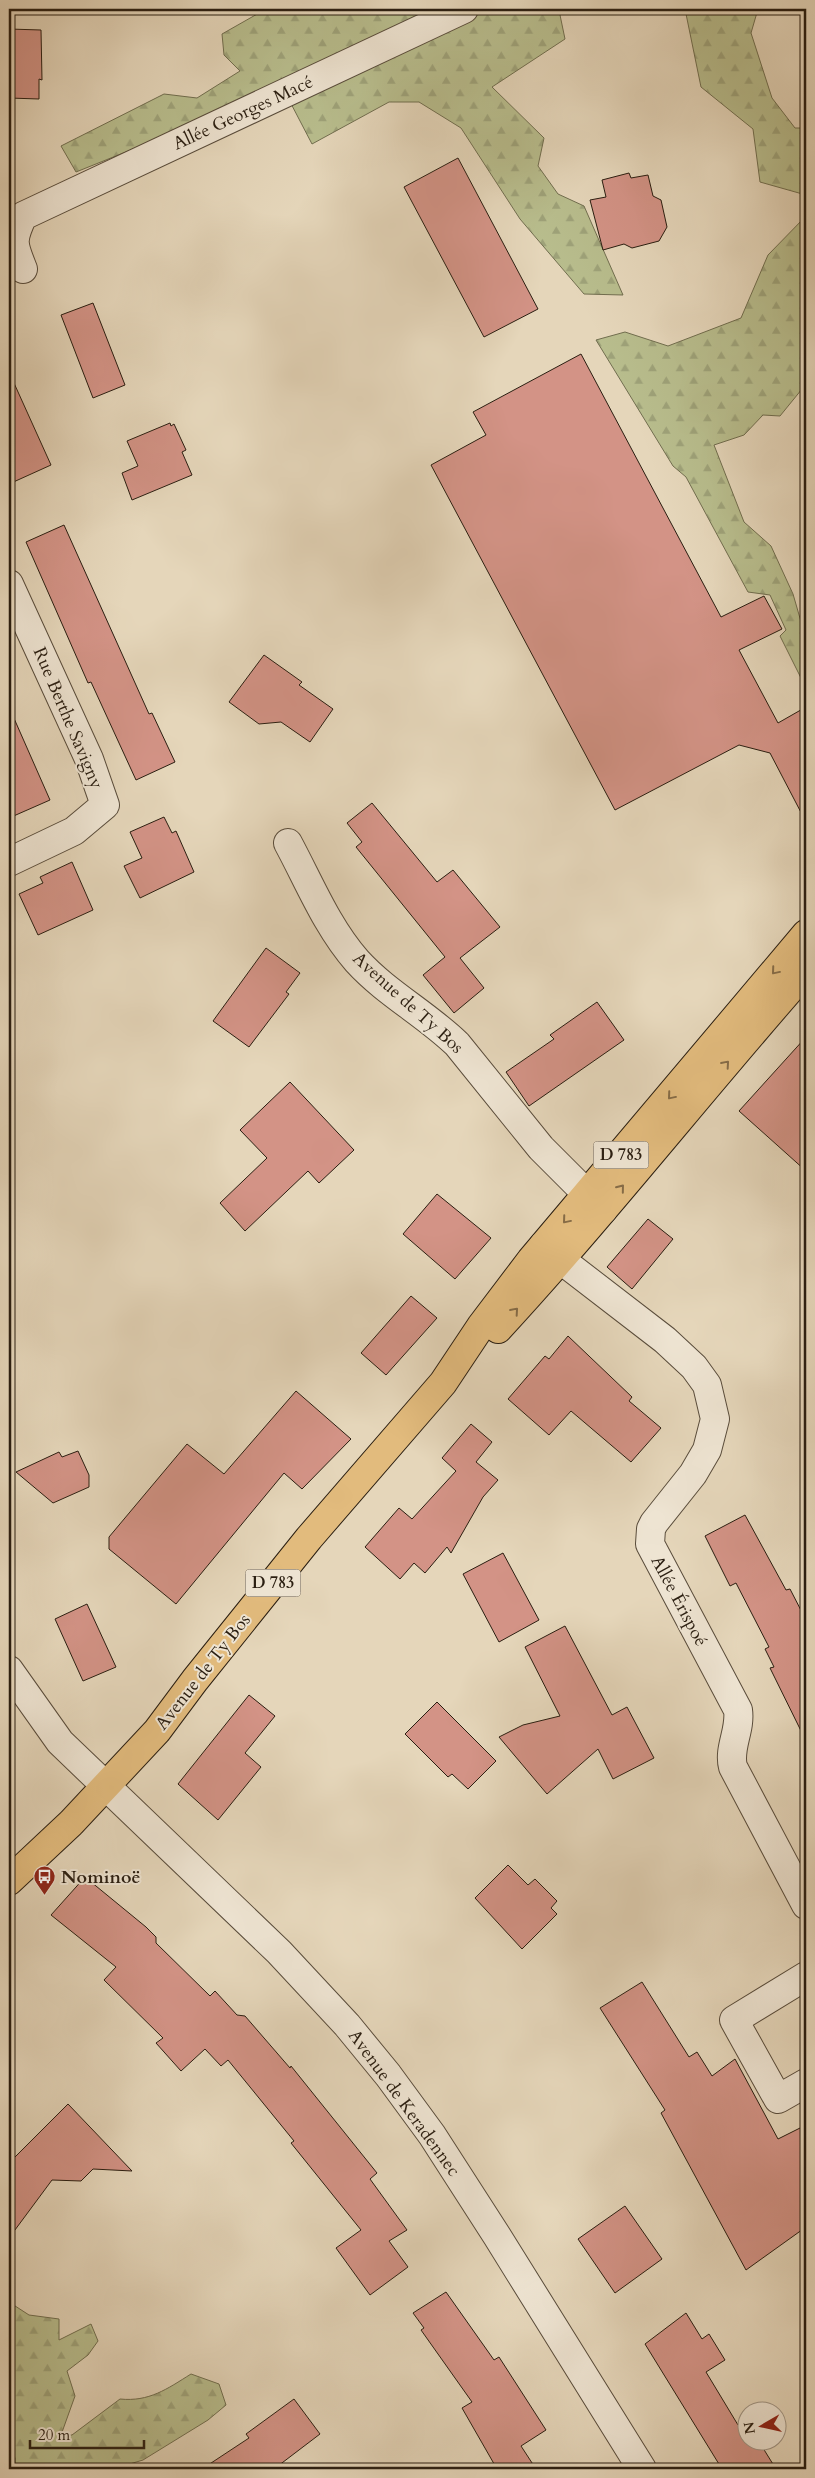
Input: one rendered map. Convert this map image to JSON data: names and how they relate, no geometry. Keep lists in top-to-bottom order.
{
  "streets": {
    "main road": ["Avenue de Ty Bos", "D 783"],
    "street": [
      "Allée Georges Macé",
      "Rue Berthe Savigny",
      "Allée Érispoé",
      "Avenue de Keradennec"
    ]
  },
  "crossings": [
    ["Avenue de Ty Bos", "Allée Érispoé"],
    ["Avenue de Ty Bos", "Avenue de Keradennec"]
  ],
  "places": {
    "bus stop": ["Nominoë"]
  },
  "scale_bar": "20 m",
  "north": "left"
}
